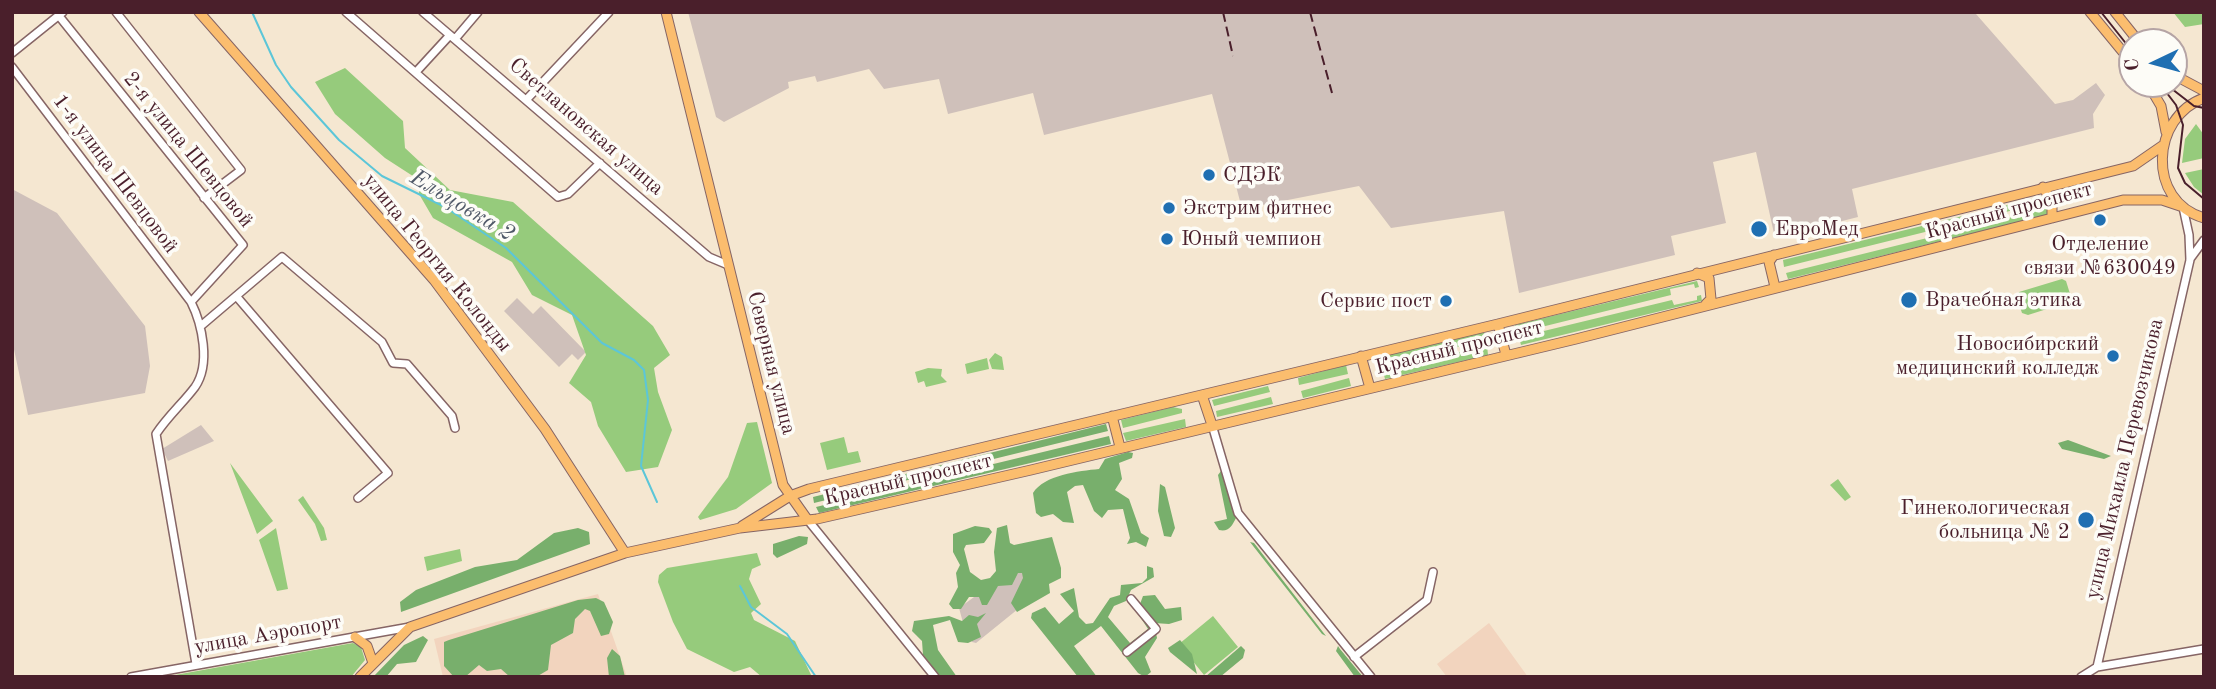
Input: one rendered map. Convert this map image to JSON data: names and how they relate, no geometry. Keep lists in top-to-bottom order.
{
  "streets": {
    "main road": ["Красный проспект", "улица Георгия Колонды", "Северная улица"],
    "street": [
      "Светлановская улица",
      "2-я улица Шевцовой",
      "1-я улица Шевцовой",
      "улица Михаила Перевозчикова",
      "улица Аэропорт"
    ]
  },
  "crossings": [
    ["Светлановская улица", "Северная улица"],
    ["2-я улица Шевцовой", "1-я улица Шевцовой"],
    ["Красный проспект", "улица Георгия Колонды"],
    ["Красный проспект", "Северная улица"],
    ["Красный проспект", "улица Аэропорт"]
  ],
  "water": ["Ельцовка 2"],
  "places": [
    "СДЭК",
    "Экстрим фитнес",
    "Отделение связи №630049",
    "ЕвроМед",
    "Юный чемпион",
    "Врачебная этика",
    "Сервис пост",
    "Новосибирский медицинский колледж",
    "Гинекологическая больница № 2"
  ],
  "north": "left"
}
